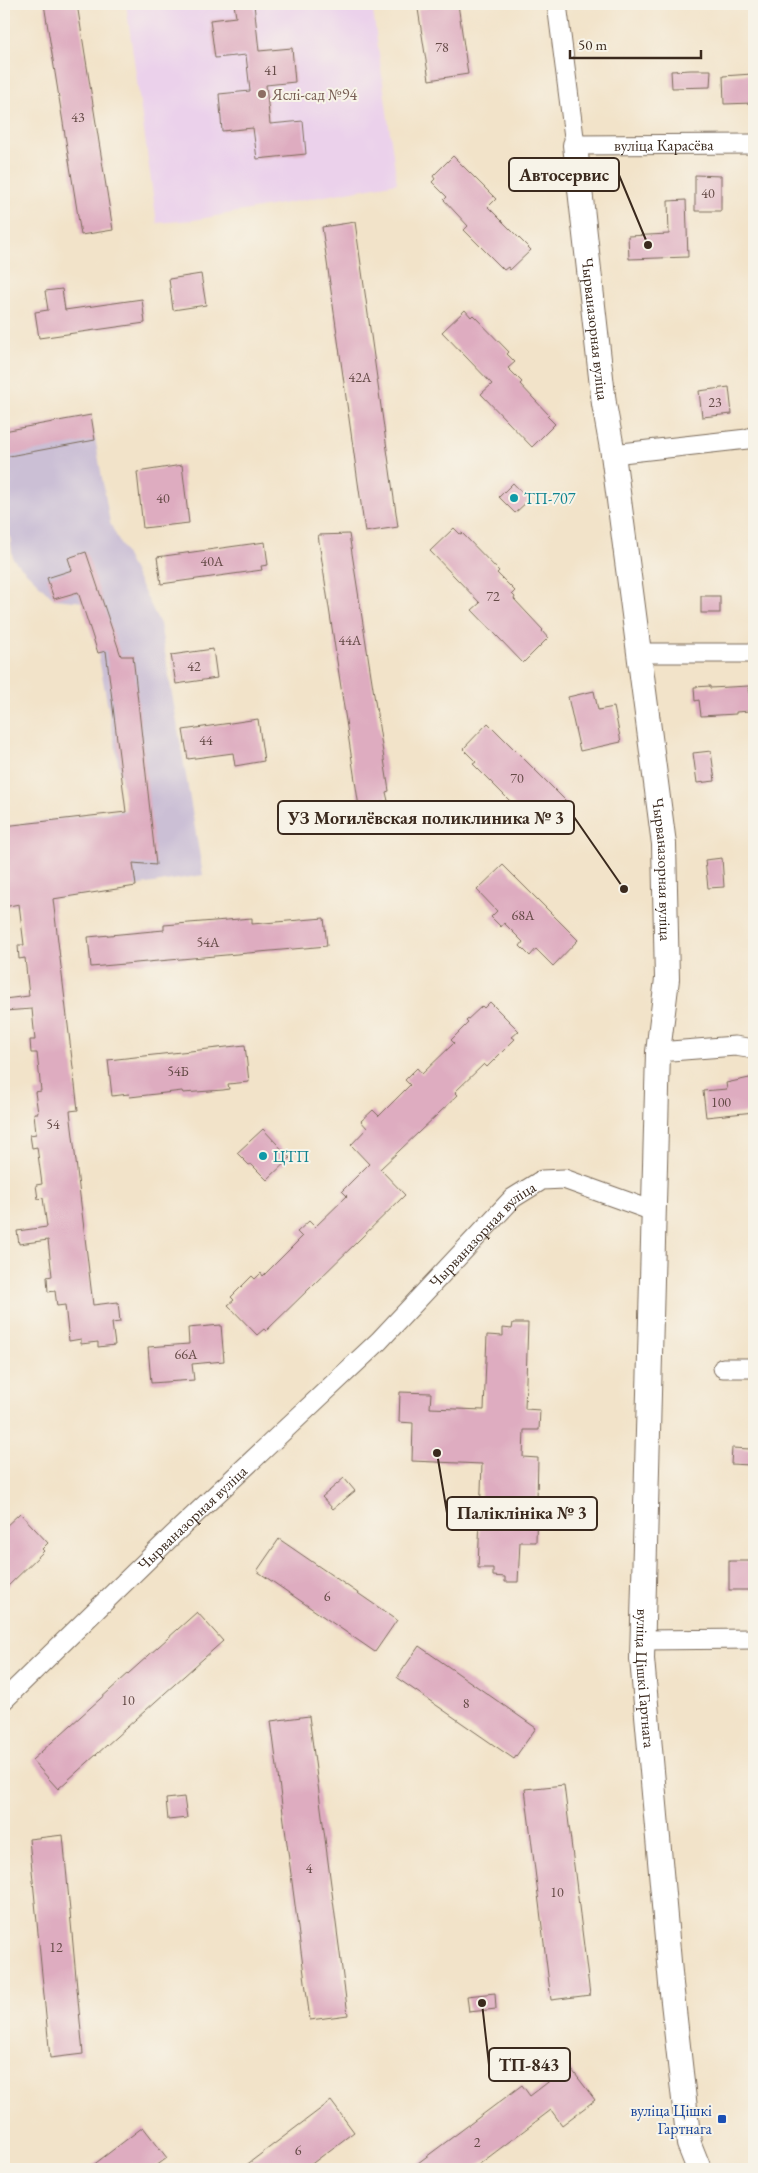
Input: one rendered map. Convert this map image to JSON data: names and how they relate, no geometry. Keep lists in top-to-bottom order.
{
  "streets": {
    "street": ["вуліца Карасёва", "Чырваназорная вуліца", "вуліца Цішкі Гартнага"]
  },
  "crossings": [
    ["вуліца Карасёва", "Чырваназорная вуліца"],
    ["Чырваназорная вуліца", "вуліца Цішкі Гартнага"]
  ],
  "places": {
    "other": [
      "Яслі-сад №94",
      "Автосервис",
      "ТП-707",
      "УЗ Могилёвская поликлиника № 3",
      "ЦТП",
      "Паліклініка № 3",
      "ТП-843"
    ],
    "transit": ["вуліца Цішкі Гартнага"]
  },
  "house_numbers": [
    "78",
    "41",
    "43",
    "40",
    "42А",
    "23",
    "40",
    "40А",
    "72",
    "44А",
    "42",
    "44",
    "70",
    "68А",
    "54А",
    "54Б",
    "100",
    "54",
    "66А",
    "6",
    "10",
    "8",
    "4",
    "10",
    "12",
    "2",
    "6"
  ],
  "scale_bar": "50 m"
}
